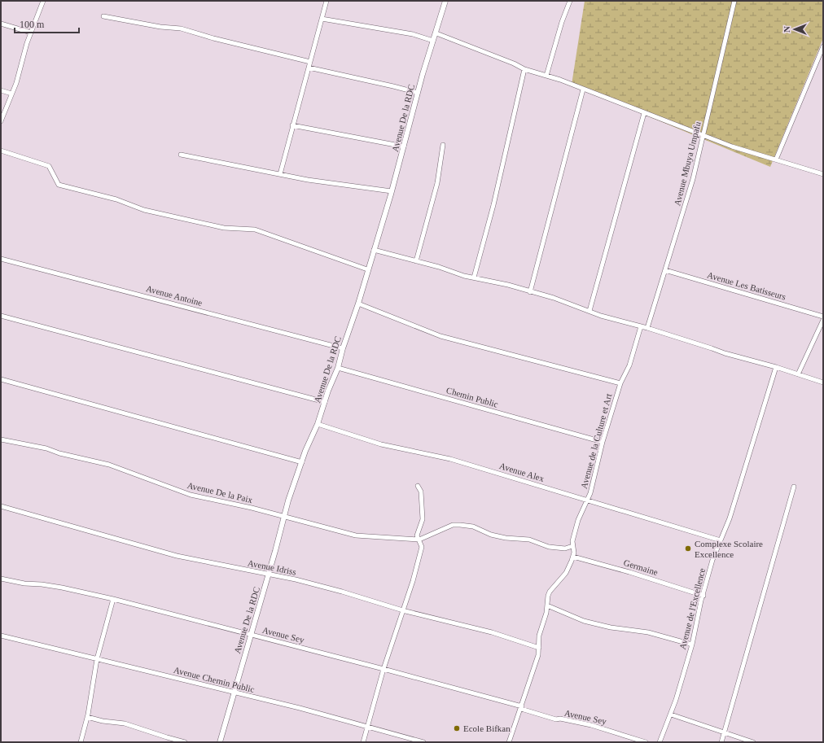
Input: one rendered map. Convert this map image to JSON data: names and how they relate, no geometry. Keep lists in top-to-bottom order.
{
  "streets": {
    "street": [
      "Avenue De la RDC",
      "Avenue Mbuya Umpafu",
      "Avenue Les Batisseurs",
      "Avenue Antoine",
      "Chemin Public",
      "Avenue de la Culture et Art",
      "Avenue Alex",
      "Avenue De la Paix",
      "Avenue Idriss",
      "Germaine",
      "Avenue de l'Excellence",
      "Avenue Sey",
      "Avenue Chemin Public"
    ]
  },
  "crossings": [
    ["Avenue De la RDC", "Avenue Antoine"],
    ["Avenue De la RDC", "Chemin Public"],
    ["Avenue De la RDC", "Avenue Alex"],
    ["Avenue De la RDC", "Avenue De la Paix"],
    ["Avenue De la RDC", "Avenue Idriss"],
    ["Avenue De la RDC", "Avenue Sey"],
    ["Avenue De la RDC", "Avenue Chemin Public"],
    ["Avenue Mbuya Umpafu", "Avenue Les Batisseurs"],
    ["Chemin Public", "Avenue de la Culture et Art"],
    ["Avenue de la Culture et Art", "Avenue Alex"],
    ["Avenue de la Culture et Art", "Avenue Idriss"],
    ["Avenue de la Culture et Art", "Germaine"],
    ["Avenue de la Culture et Art", "Avenue Sey"],
    ["Avenue Alex", "Avenue de l'Excellence"],
    ["Germaine", "Avenue de l'Excellence"]
  ],
  "places": ["Complexe Scolaire Excellence", "Ecole Bifkan"],
  "scale_bar": "100 m",
  "north": "left"
}
